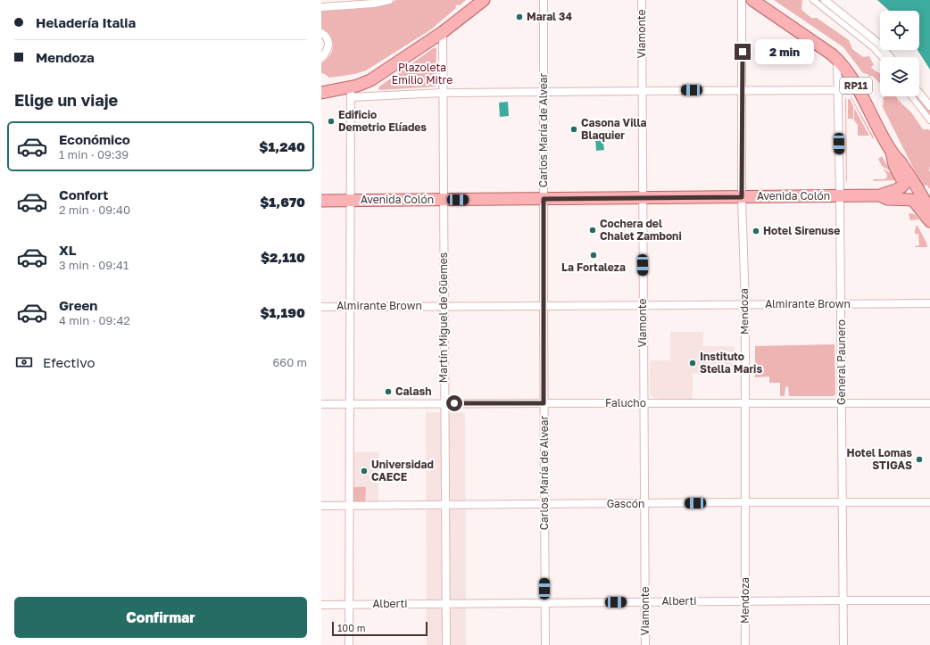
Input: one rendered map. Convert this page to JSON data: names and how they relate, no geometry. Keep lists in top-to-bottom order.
{
  "streets": {
    "main road": ["RP11", "Avenida Colón"],
    "street": [
      "Viamonte",
      "Carlos María de Alvear",
      "Almirante Brown",
      "Mendoza",
      "Martín Miguel de Güemes",
      "General Paunero",
      "Falucho",
      "Gascón",
      "Alberti"
    ]
  },
  "crossings": [
    ["Viamonte", "Avenida Colón"],
    ["Viamonte", "Almirante Brown"],
    ["Viamonte", "Falucho"],
    ["Viamonte", "Gascón"],
    ["Viamonte", "Alberti"],
    ["RP11", "Avenida Colón"],
    ["RP11", "General Paunero"],
    ["Carlos María de Alvear", "Avenida Colón"],
    ["Carlos María de Alvear", "Almirante Brown"],
    ["Carlos María de Alvear", "Falucho"],
    ["Carlos María de Alvear", "Gascón"],
    ["Carlos María de Alvear", "Alberti"],
    ["Avenida Colón", "Mendoza"],
    ["Avenida Colón", "Martín Miguel de Güemes"],
    ["Avenida Colón", "General Paunero"],
    ["Almirante Brown", "Mendoza"],
    ["Almirante Brown", "Martín Miguel de Güemes"],
    ["Almirante Brown", "General Paunero"],
    ["Mendoza", "Falucho"],
    ["Mendoza", "Gascón"],
    ["Mendoza", "Alberti"],
    ["Martín Miguel de Güemes", "Falucho"],
    ["Martín Miguel de Güemes", "Gascón"],
    ["Martín Miguel de Güemes", "Alberti"],
    ["General Paunero", "Falucho"],
    ["General Paunero", "Gascón"],
    ["General Paunero", "Alberti"]
  ],
  "parks": ["Plazoleta Emilio Mitre"],
  "places": [
    "Maral 34",
    "Edificio Demetrio Elíades",
    "Casona Villa Blaquier",
    "Cochera del Chalet Zamboni",
    "Hotel Sirenuse",
    "La Fortaleza",
    "Instituto Stella Maris",
    "Calash",
    "Hotel Lomas STIGAS",
    "Universidad CAECE"
  ],
  "scale_bar": "100 m",
  "page": {
    "banner": ["Heladería Italia", "Mendoza"],
    "bubble": "2 min",
    "heading": "Elige un viaje",
    "list": [
      {
        "name": "Económico",
        "note": "1 min · 09:39",
        "value": "$1,240"
      },
      {
        "name": "Confort",
        "note": "2 min · 09:40",
        "value": "$1,670"
      },
      {
        "name": "XL",
        "note": "3 min · 09:41",
        "value": "$2,110"
      },
      {
        "name": "Green",
        "note": "4 min · 09:42",
        "value": "$1,190"
      }
    ],
    "pay": ["Efectivo", "660 m"],
    "buttons": "Confirmar",
    "scale": "100 m"
  }
}
